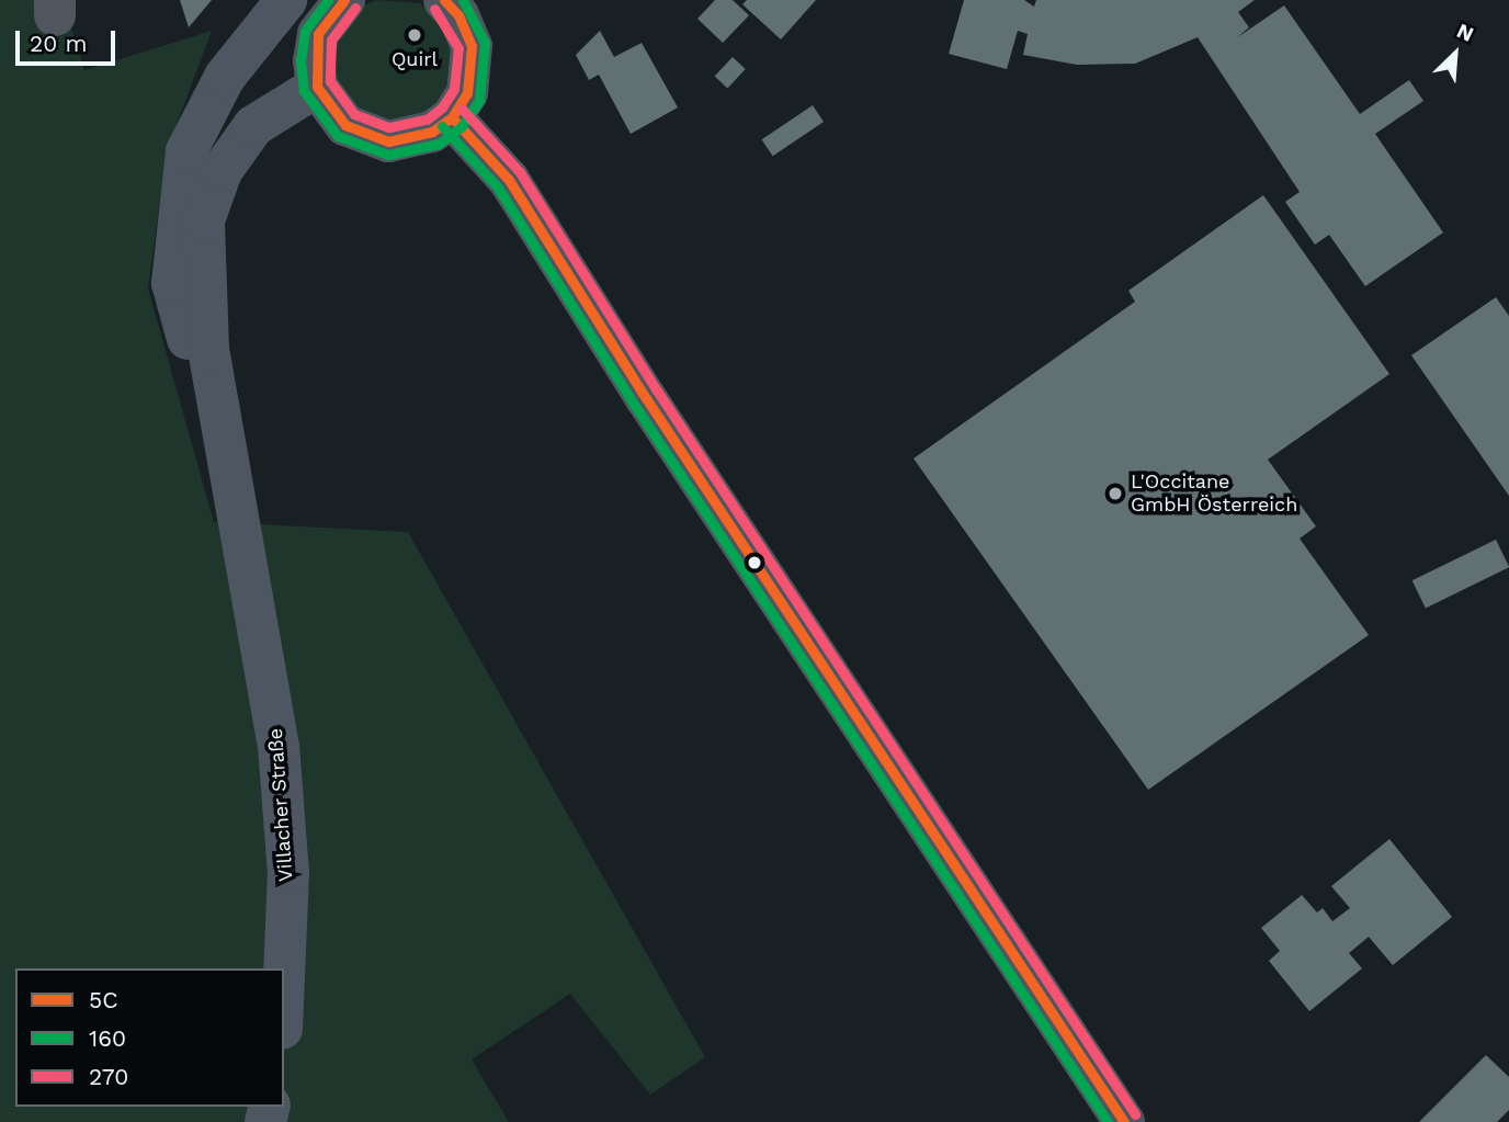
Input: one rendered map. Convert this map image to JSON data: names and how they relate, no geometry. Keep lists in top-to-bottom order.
{
  "streets": {
    "main road": ["Villacher Straße"]
  },
  "places": ["Quirl", "L'Occitane GmbH Österreich"],
  "lines": ["transit line 5C", "transit line 160", "transit line 270"],
  "legend": ["5C", "160", "270"],
  "scale_bar": "20 m",
  "north": "top right"
}
